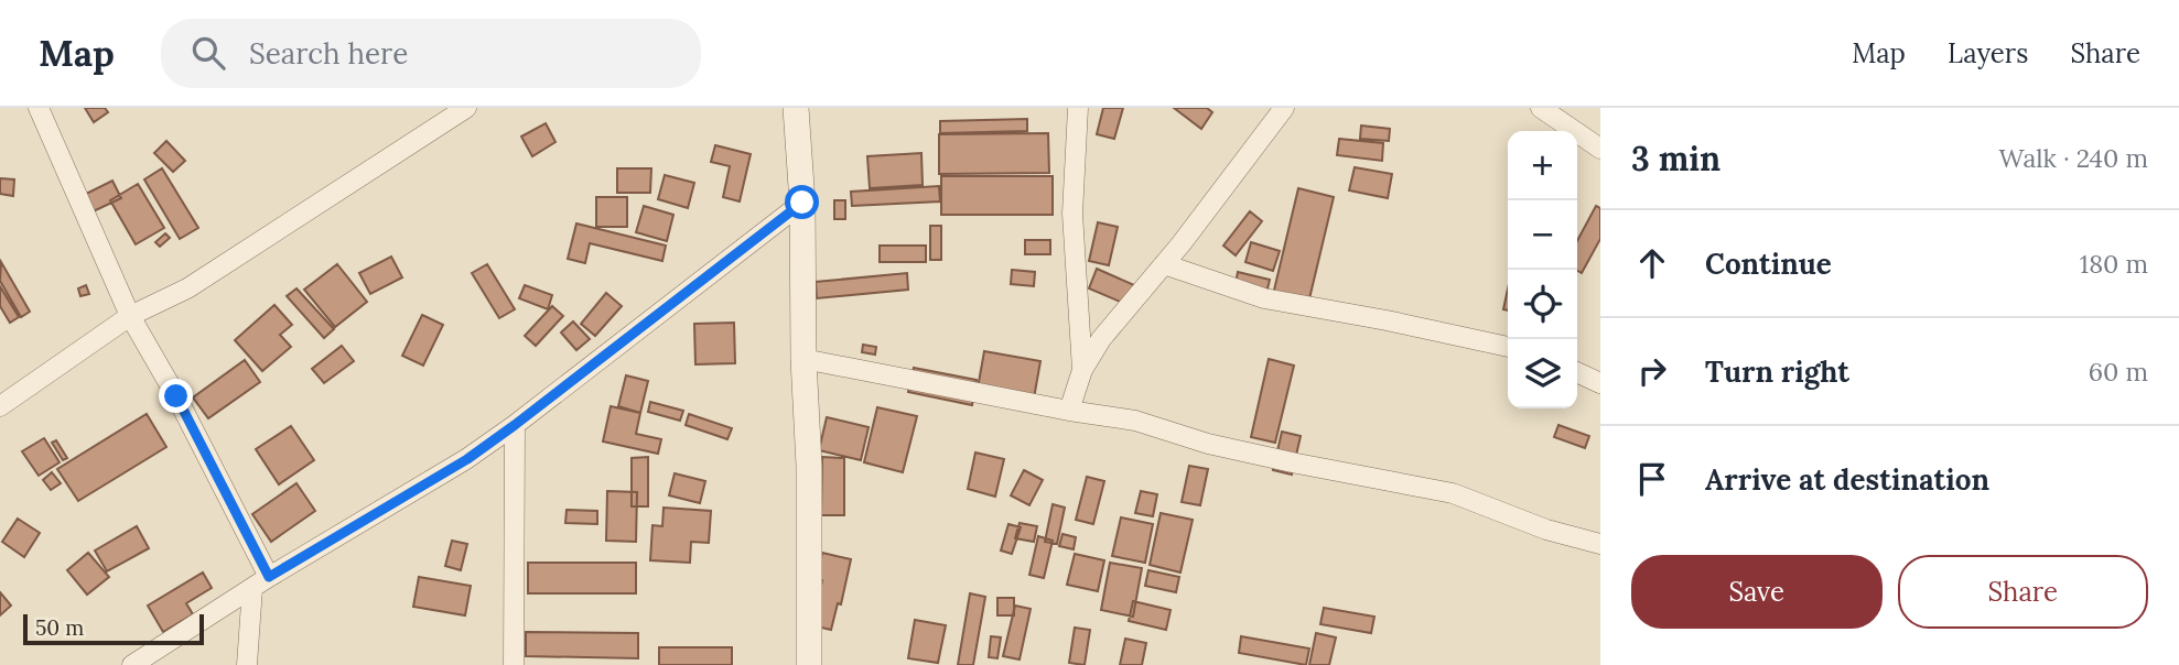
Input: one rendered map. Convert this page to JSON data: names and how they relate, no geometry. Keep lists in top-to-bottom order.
{
  "scale_bar": "50 m",
  "page": {
    "header": "Map",
    "search": "Search here",
    "nav": ["Map", "Layers", "Share"],
    "heading": ["3 min", "Walk · 240 m"],
    "map_buttons": ["+", "−"],
    "list": [
      ["Continue", "180 m"],
      ["Turn right", "60 m"],
      "Arrive at destination"
    ],
    "buttons": ["Save", "Share"],
    "scale": "50 m"
  }
}
